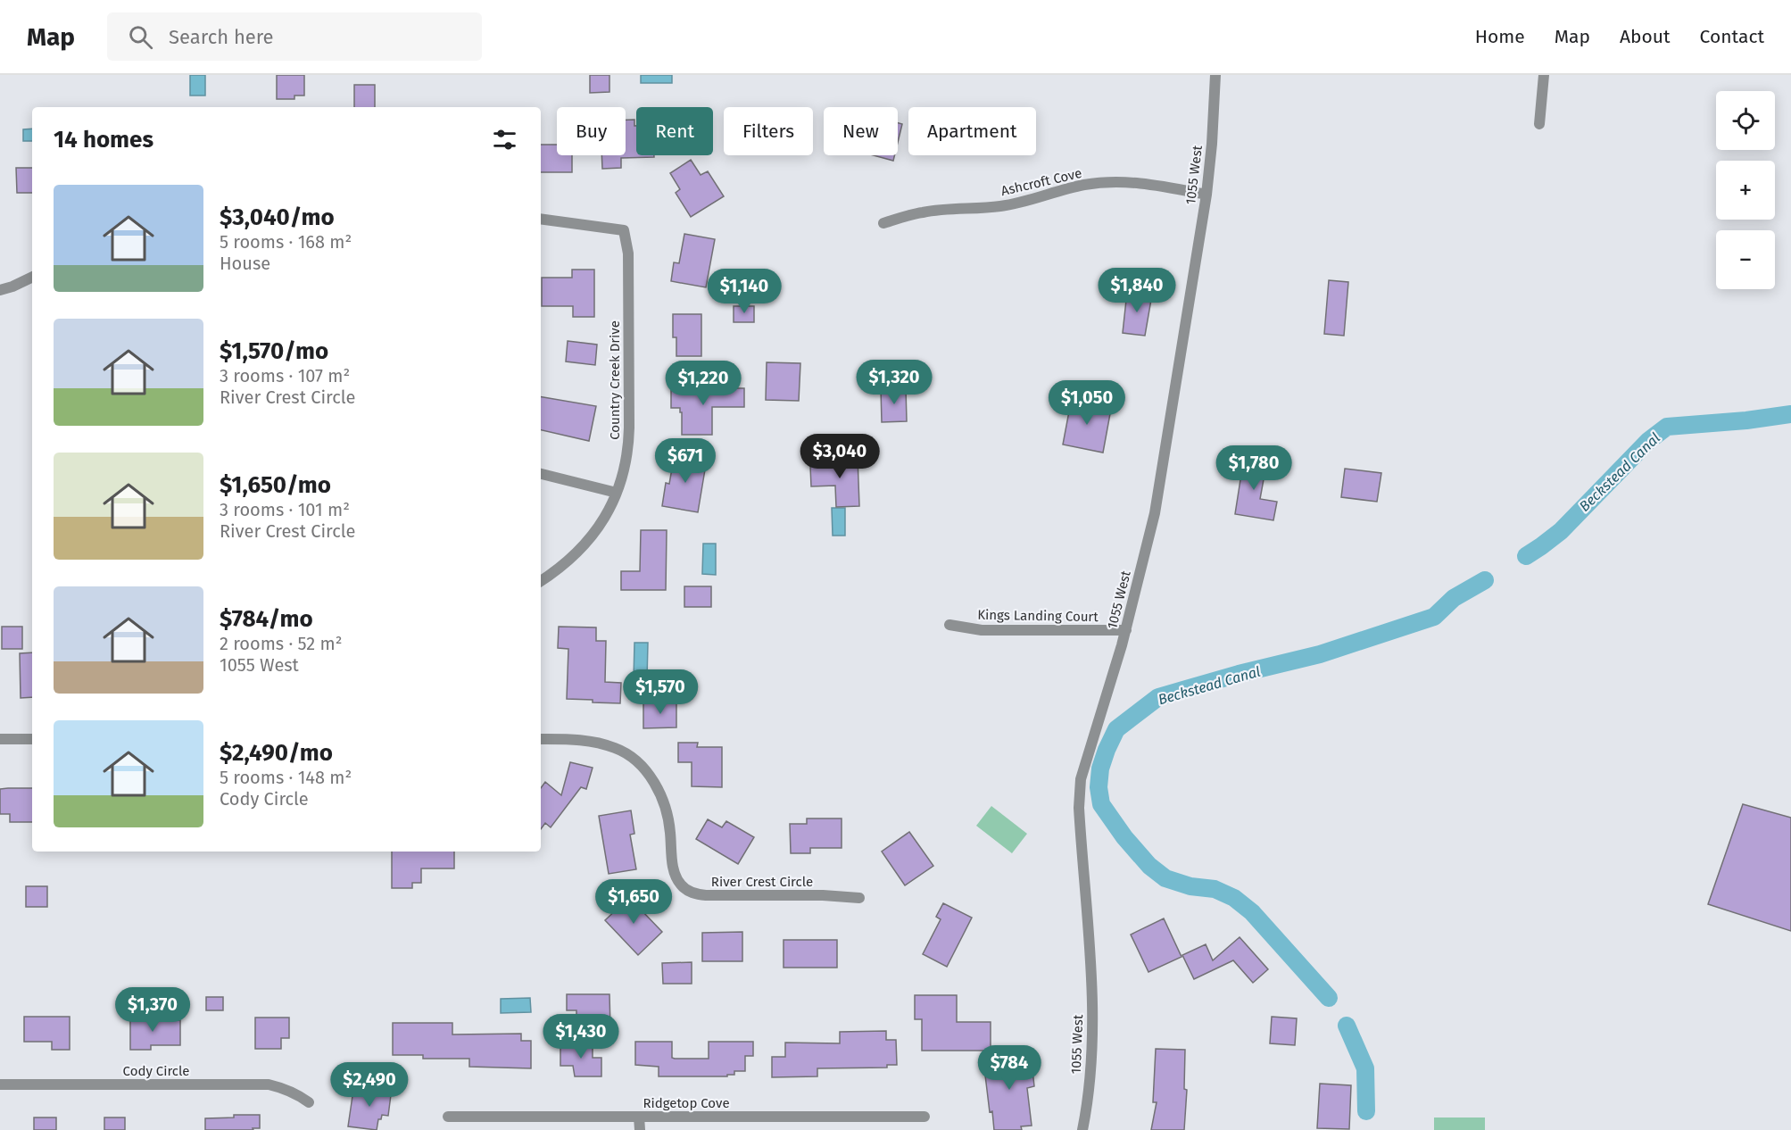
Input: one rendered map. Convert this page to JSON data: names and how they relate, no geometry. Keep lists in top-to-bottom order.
{
  "streets": {
    "street": [
      "1055 West",
      "Ashcroft Cove",
      "Country Creek Drive",
      "Kings Landing Court",
      "River Crest Circle",
      "Cody Circle",
      "Ridgetop Cove"
    ]
  },
  "crossings": [
    ["1055 West", "Ashcroft Cove"],
    ["1055 West", "Kings Landing Court"]
  ],
  "water": ["Beckstead Canal"],
  "page": {
    "header": "Map",
    "search": "Search here",
    "nav": [
      "Home",
      "Map",
      "About",
      "Contact"
    ],
    "map_buttons": ["+", "−"],
    "chip": [
      "Buy",
      "Rent",
      "Filters",
      "New",
      "Apartment"
    ],
    "heading": "14 homes",
    "list": [
      {
        "name": "$3,040/mo",
        "note": "5 rooms · 168 m² · House"
      },
      {
        "name": "$1,570/mo",
        "note": "3 rooms · 107 m² · River Crest Circle"
      },
      {
        "name": "$1,650/mo",
        "note": "3 rooms · 101 m² · River Crest Circle"
      },
      {
        "name": "$784/mo",
        "note": "2 rooms · 52 m² · 1055 West"
      },
      {
        "name": "$2,490/mo",
        "note": "5 rooms · 148 m² · Cody Circle"
      }
    ],
    "price": [
      "$1,840",
      "$1,140",
      "$1,320",
      "$1,220",
      "$1,050",
      "$3,040",
      "$671",
      "$1,780",
      "$1,570",
      "$1,650",
      "$1,370",
      "$1,430",
      "$784",
      "$2,490"
    ]
  }
}
